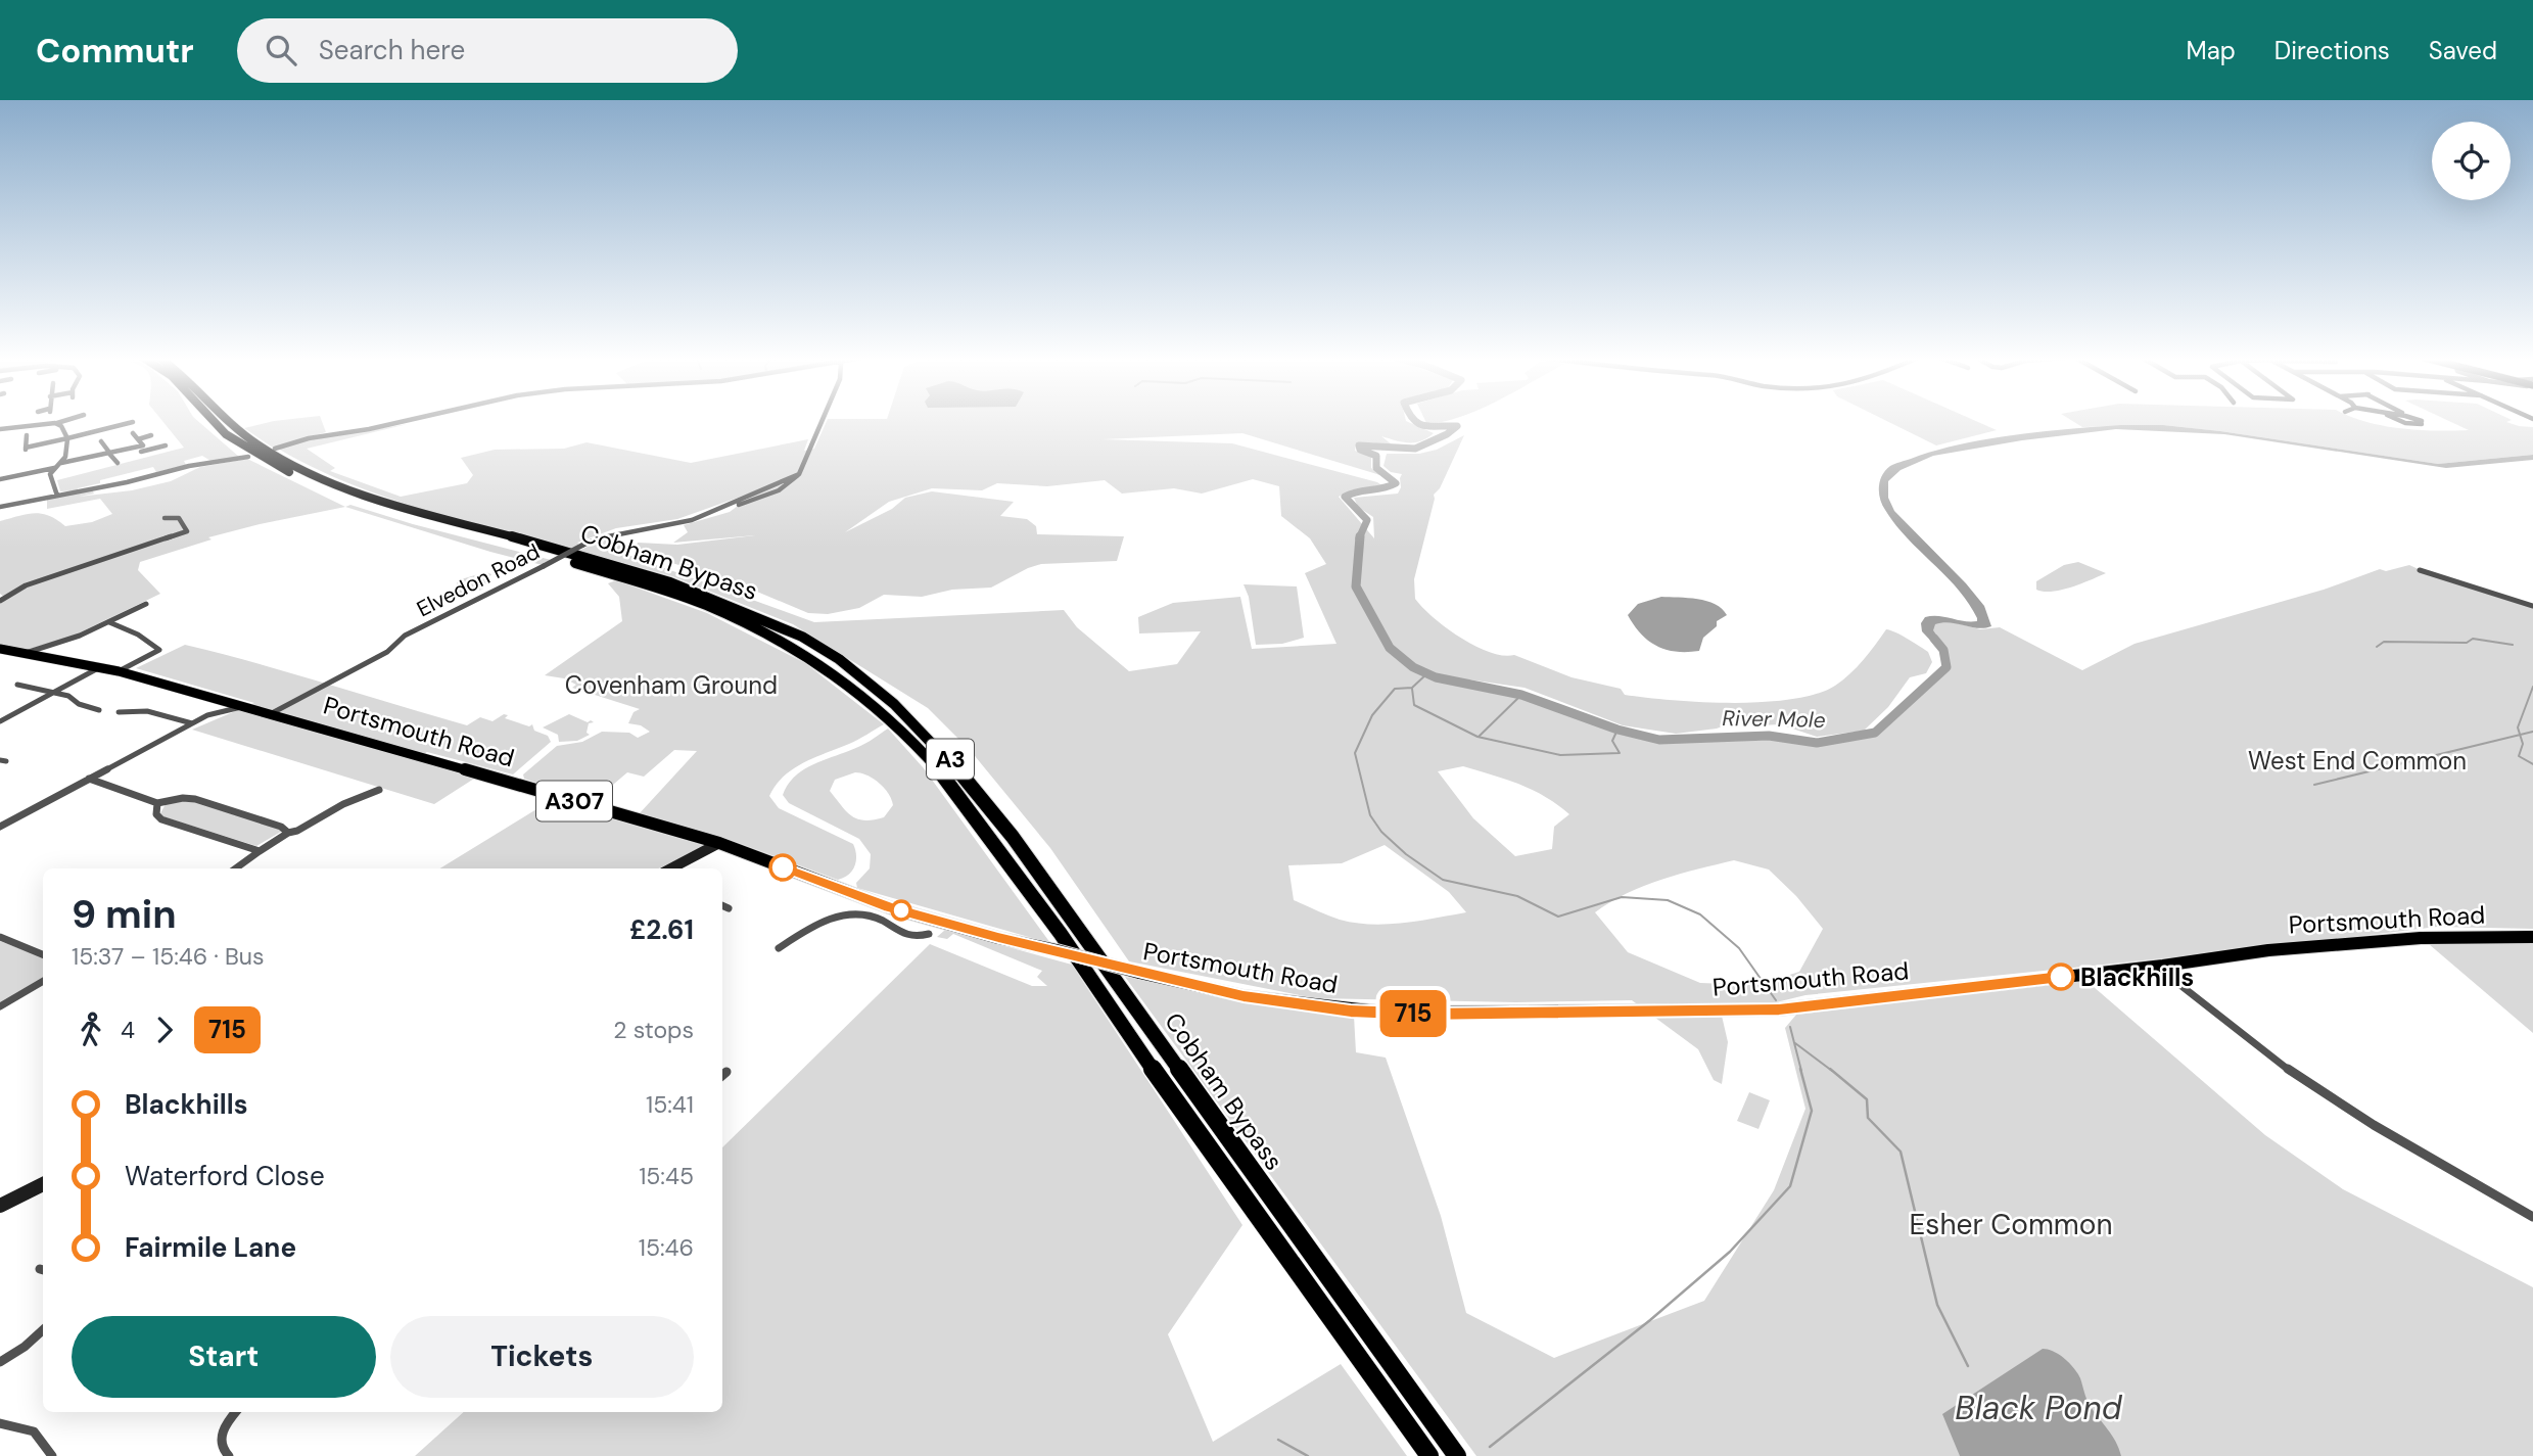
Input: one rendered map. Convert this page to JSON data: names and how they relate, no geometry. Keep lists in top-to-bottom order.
{
  "streets": {
    "highway": ["Cobham Bypass", "A3"],
    "main road": ["Portsmouth Road", "A307"],
    "street": ["Elvedon Road"]
  },
  "crossings": [
    ["Elvedon Road", "Portsmouth Road"]
  ],
  "water": ["River Mole", "Black Pond"],
  "parks": ["Covenham Ground", "West End Common", "Esher Common"],
  "places": ["Blackhills"],
  "lines": ["bus line 715"],
  "page": {
    "header": "Commutr",
    "search": "Search here",
    "nav": ["Map", "Directions", "Saved"],
    "on_map": "715",
    "heading": ["9 min", "15:37 – 15:46 · Bus", "£2.61"],
    "legs": ["4", "715", "2 stops"],
    "list": [
      {
        "name": "Blackhills",
        "value": "15:41"
      },
      {
        "name": "Waterford Close",
        "value": "15:45"
      },
      {
        "name": "Fairmile Lane",
        "value": "15:46"
      }
    ],
    "buttons": ["Start", "Tickets"]
  }
}
